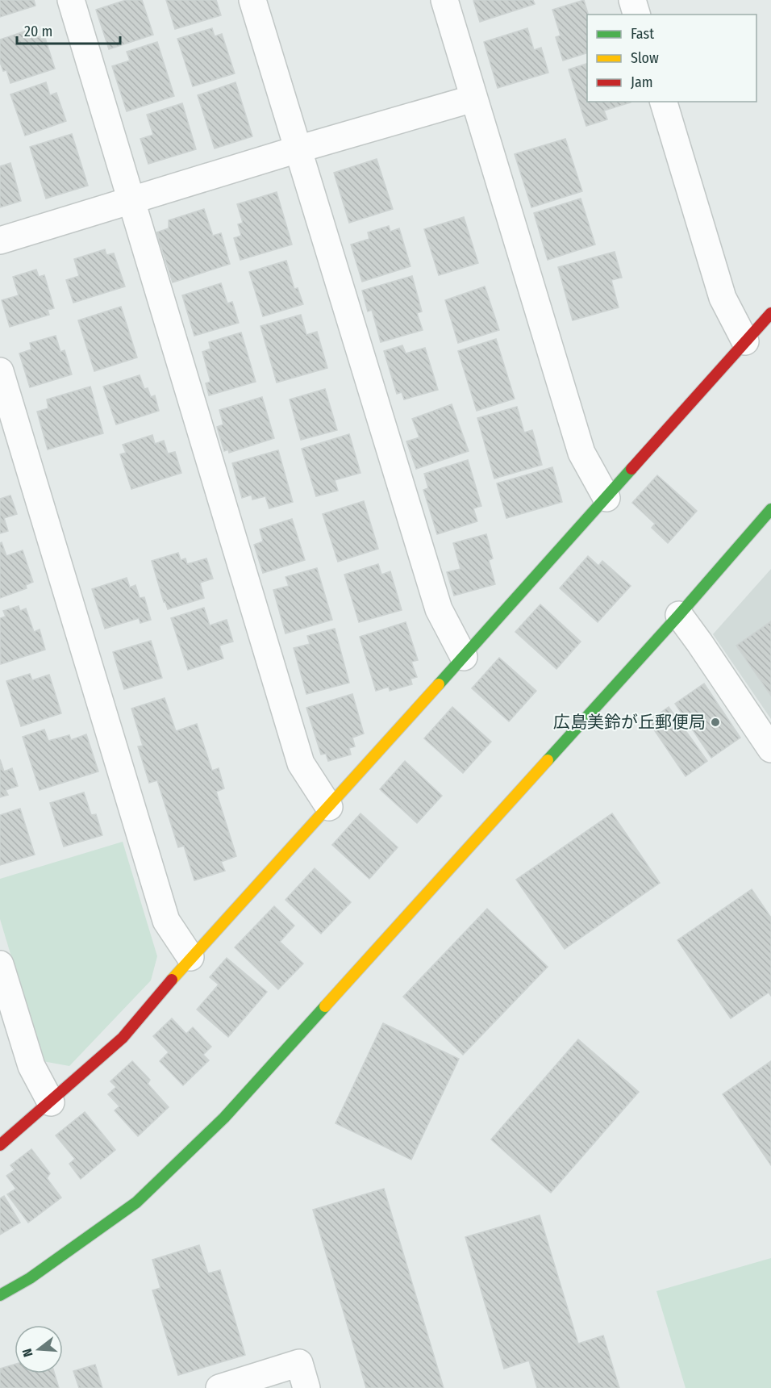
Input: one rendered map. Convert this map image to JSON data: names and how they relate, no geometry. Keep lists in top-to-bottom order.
{
  "places": ["広島美鈴が丘郵便局"],
  "legend": ["Fast", "Slow", "Jam"],
  "scale_bar": "20 m",
  "north": "left"
}
